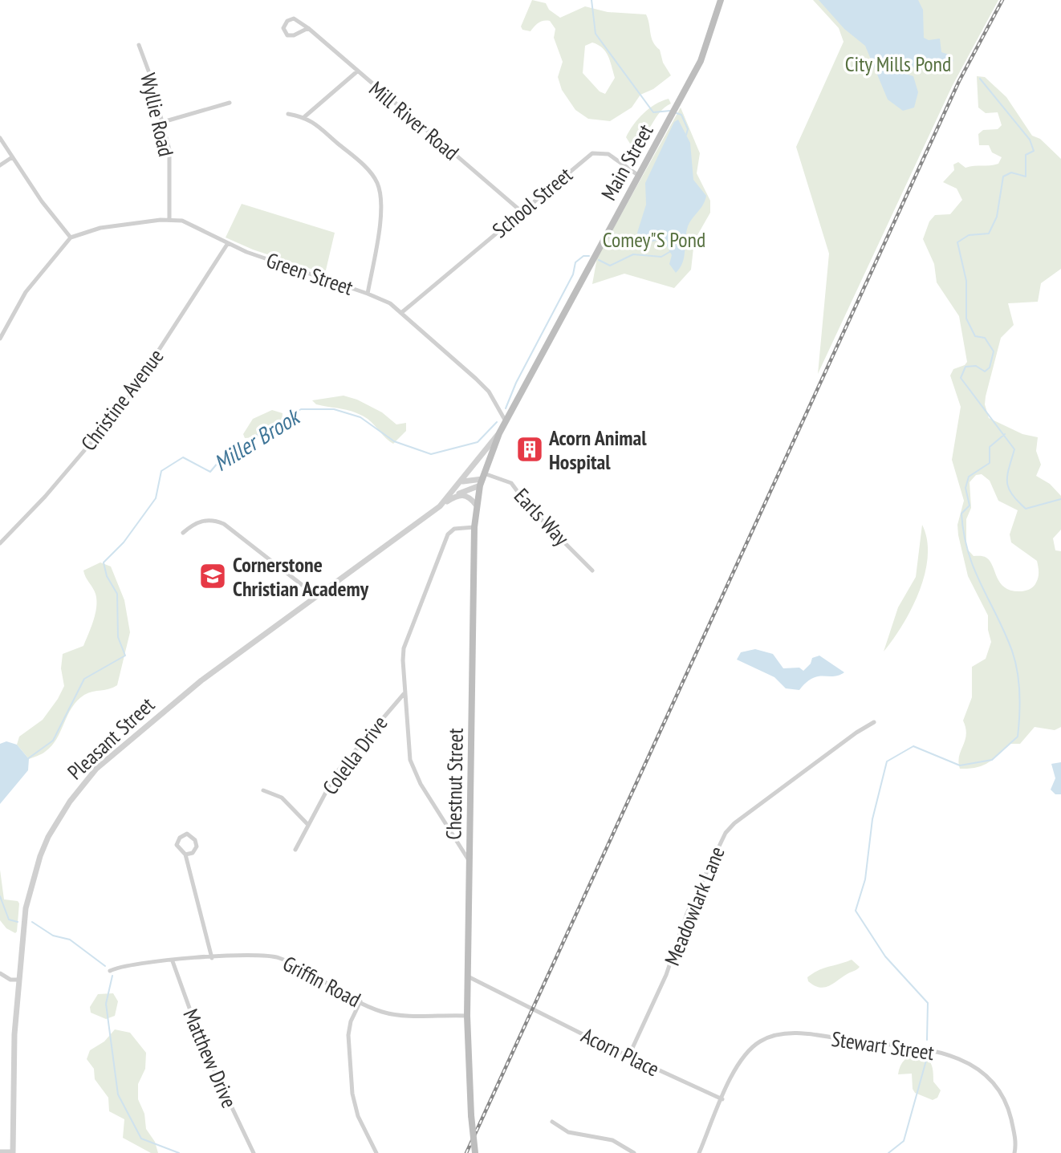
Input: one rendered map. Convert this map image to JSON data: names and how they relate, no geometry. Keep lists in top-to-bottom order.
{
  "streets": {
    "main road": ["Main Street", "Chestnut Street"],
    "street": [
      "Wyllie Road",
      "Mill River Road",
      "School Street",
      "Green Street",
      "Christine Avenue",
      "Earls Way",
      "Pleasant Street",
      "Colella Drive",
      "Meadowlark Lane",
      "Griffin Road",
      "Stewart Street",
      "Acorn Place",
      "Matthew Drive"
    ]
  },
  "crossings": [
    ["Wyllie Road", "Green Street"],
    ["Mill River Road", "School Street"],
    ["Main Street", "School Street"],
    ["Main Street", "Green Street"],
    ["Main Street", "Chestnut Street"],
    ["School Street", "Green Street"],
    ["Green Street", "Christine Avenue"],
    ["Green Street", "Chestnut Street"],
    ["Earls Way", "Pleasant Street"],
    ["Earls Way", "Chestnut Street"],
    ["Pleasant Street", "Chestnut Street"],
    ["Chestnut Street", "Griffin Road"],
    ["Chestnut Street", "Acorn Place"],
    ["Meadowlark Lane", "Acorn Place"],
    ["Griffin Road", "Matthew Drive"],
    ["Stewart Street", "Acorn Place"]
  ],
  "water": ["Miller Brook"],
  "parks": ["City Mills Pond", "Comey\"S Pond"],
  "places": {
    "building": ["Acorn Animal Hospital"],
    "school or university": ["Cornerstone Christian Academy"]
  }
}
